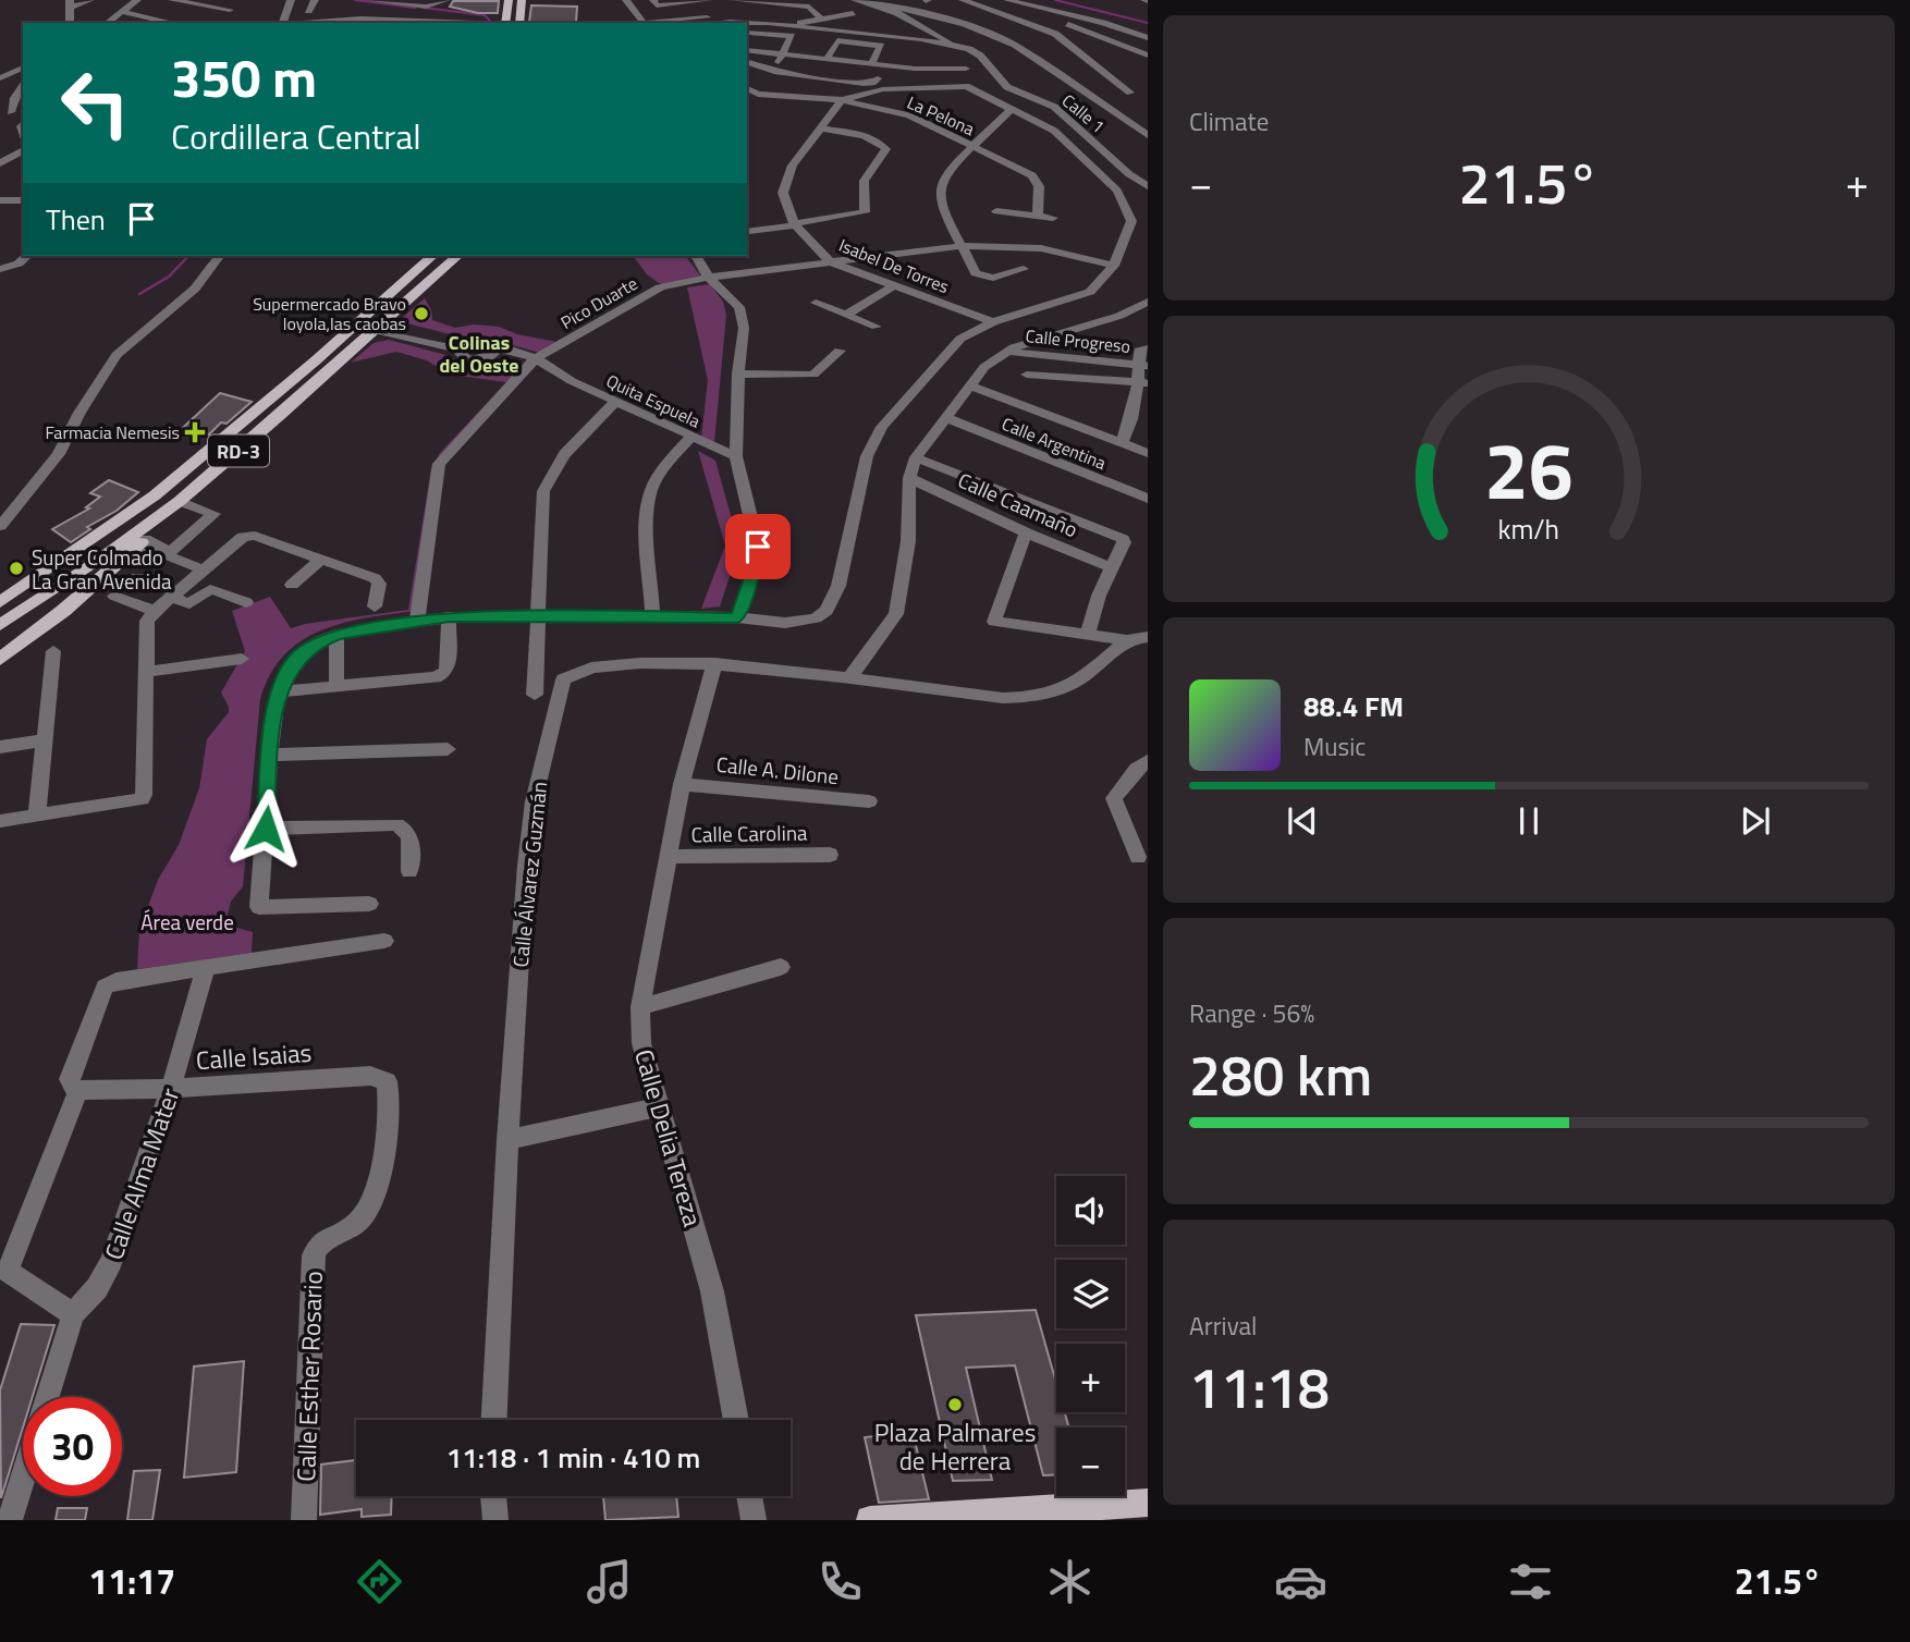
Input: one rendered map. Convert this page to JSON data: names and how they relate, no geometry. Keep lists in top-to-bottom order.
{
  "streets": {
    "main road": ["RD-3"],
    "street": [
      "Calle 1",
      "La Pelona",
      "Isabel De Torres",
      "Pico Duarte",
      "Calle Progreso",
      "Quita Espuela",
      "Calle Argentina",
      "Calle Caamaño",
      "Calle A. Dilone",
      "Calle Carolina",
      "Calle Álvarez Guzmán",
      "Calle Isaias",
      "Calle Delia Tereza",
      "Calle Alma Mater",
      "Calle Esther Rosario"
    ]
  },
  "crossings": [
    ["Isabel De Torres", "Pico Duarte"],
    ["Pico Duarte", "Quita Espuela"],
    ["Calle A. Dilone", "Calle Delia Tereza"],
    ["Calle Carolina", "Calle Delia Tereza"],
    ["Calle Álvarez Guzmán", "Calle Delia Tereza"],
    ["Calle Isaias", "Calle Alma Mater"],
    ["Calle Isaias", "Calle Esther Rosario"]
  ],
  "districts": ["Colinas del Oeste"],
  "parks": ["Área verde"],
  "places": {
    "other": ["Supermercado Bravo loyola,las caobas", "Super Colmado La Gran Avenida", "Plaza Palmares de Herrera"],
    "health": ["Farmacia Nemesis"]
  },
  "page": {
    "tile": [
      "Climate",
      ["Range · 56%", "280 km"],
      ["Arrival", "11:18"]
    ],
    "turn": ["350 m", "Cordillera Central"],
    "heat": ["−", "21.5°", "+"],
    "then": "Then",
    "song": ["88.4 FM", "Music"],
    "map_buttons": ["+", "−"],
    "limit": "30",
    "trip": "11:18 · 1 min · 410 m",
    "tabs": ["11:17", "21.5°"],
    "gauge": ["26", "km/h"]
  }
}
